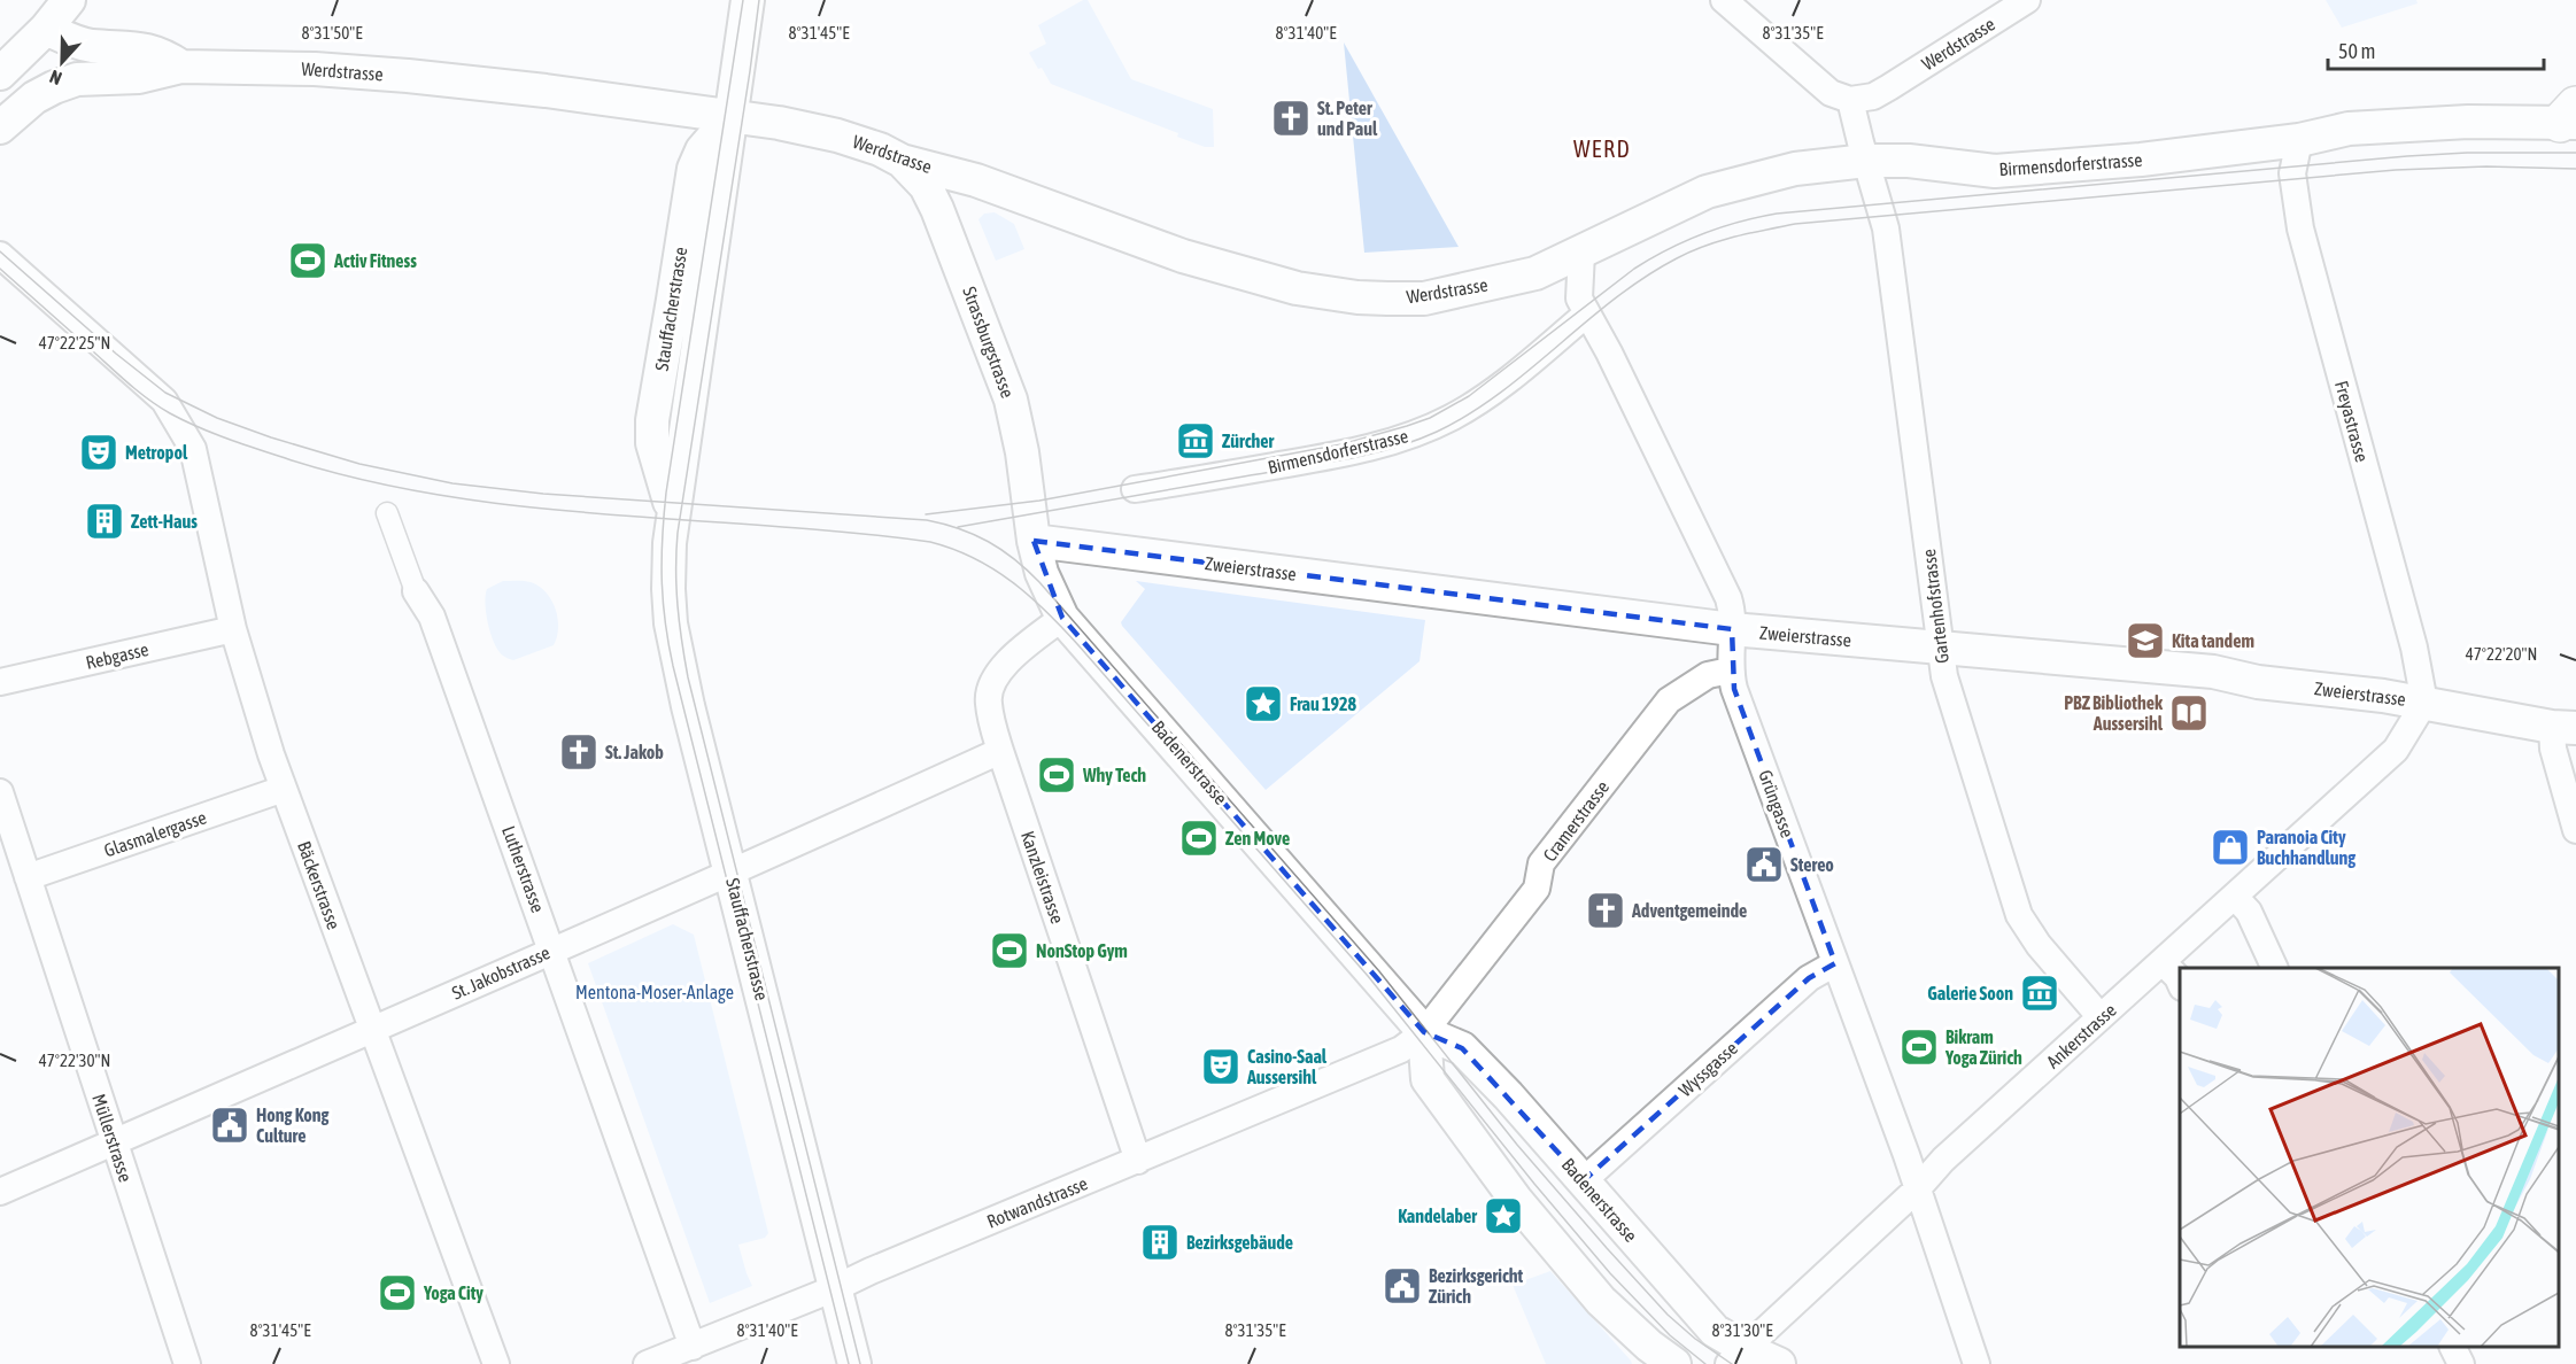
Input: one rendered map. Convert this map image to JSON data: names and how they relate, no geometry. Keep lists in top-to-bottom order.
{
  "streets": {
    "street": [
      "Werdstrasse",
      "Birmensdorferstrasse",
      "Stauffacherstrasse",
      "Strassburgstrasse",
      "Freyastrasse",
      "Zweierstrasse",
      "Gartenhofstrasse",
      "Rebgasse",
      "Badenerstrasse",
      "Grüngasse",
      "Cramerstrasse",
      "Glasmalergasse",
      "Lutherstrasse",
      "Kanzleistrasse",
      "Bäckerstrasse",
      "St. Jakobstrasse",
      "Ankerstrasse",
      "Wyssgasse",
      "Müllerstrasse",
      "Rotwandstrasse"
    ]
  },
  "crossings": [
    ["Werdstrasse", "Birmensdorferstrasse"],
    ["Werdstrasse", "Stauffacherstrasse"],
    ["Werdstrasse", "Strassburgstrasse"],
    ["Werdstrasse", "Gartenhofstrasse"],
    ["Werdstrasse", "Grüngasse"],
    ["Birmensdorferstrasse", "Freyastrasse"],
    ["Birmensdorferstrasse", "Gartenhofstrasse"],
    ["Birmensdorferstrasse", "Grüngasse"],
    ["Stauffacherstrasse", "St. Jakobstrasse"],
    ["Stauffacherstrasse", "Rotwandstrasse"],
    ["Strassburgstrasse", "Zweierstrasse"],
    ["Strassburgstrasse", "Badenerstrasse"],
    ["Freyastrasse", "Zweierstrasse"],
    ["Freyastrasse", "Ankerstrasse"],
    ["Zweierstrasse", "Gartenhofstrasse"],
    ["Zweierstrasse", "Badenerstrasse"],
    ["Zweierstrasse", "Grüngasse"],
    ["Zweierstrasse", "Ankerstrasse"],
    ["Gartenhofstrasse", "Ankerstrasse"],
    ["Rebgasse", "Bäckerstrasse"],
    ["Badenerstrasse", "Cramerstrasse"],
    ["Badenerstrasse", "Kanzleistrasse"],
    ["Badenerstrasse", "Ankerstrasse"],
    ["Badenerstrasse", "Wyssgasse"],
    ["Badenerstrasse", "Rotwandstrasse"],
    ["Grüngasse", "Cramerstrasse"],
    ["Grüngasse", "Ankerstrasse"],
    ["Grüngasse", "Wyssgasse"],
    ["Cramerstrasse", "Rotwandstrasse"],
    ["Glasmalergasse", "Bäckerstrasse"],
    ["Glasmalergasse", "Müllerstrasse"],
    ["Lutherstrasse", "St. Jakobstrasse"],
    ["Lutherstrasse", "Rotwandstrasse"],
    ["Kanzleistrasse", "St. Jakobstrasse"],
    ["Kanzleistrasse", "Rotwandstrasse"],
    ["Bäckerstrasse", "St. Jakobstrasse"],
    ["St. Jakobstrasse", "Müllerstrasse"]
  ],
  "districts": ["WERD"],
  "parks": ["Mentona-Moser-Anlage"],
  "places": {
    "church": ["St. Peter und Paul", "St. Jakob", "Adventgemeinde"],
    "sports": [
      "Activ Fitness",
      "Why Tech",
      "Zen Move",
      "NonStop Gym",
      "Bikram Yoga Zürich",
      "Yoga City"
    ],
    "museum": ["Zürcher", "Galerie Soon"],
    "theatre": ["Metropol", "Casino-Saal Aussersihl"],
    "building": ["Zett-Haus", "Bezirksgebäude"],
    "school or university": ["Kita tandem"],
    "place": ["Frau 1928", "Kandelaber"],
    "library": ["PBZ Bibliothek Aussersihl"],
    "shop": ["Paranoia City Buchhandlung"],
    "public building": ["Stereo", "Hong Kong Culture", "Bezirksgericht Zürich"]
  },
  "scale_bar": "50 m",
  "north": "bottom",
  "coordinates": [
    "8°31'50\"E",
    "8°31'45\"E",
    "8°31'40\"E",
    "8°31'35\"E",
    "47°22'25\"N",
    "47°22'20\"N",
    "47°22'30\"N",
    "8°31'30\"E"
  ]
}
